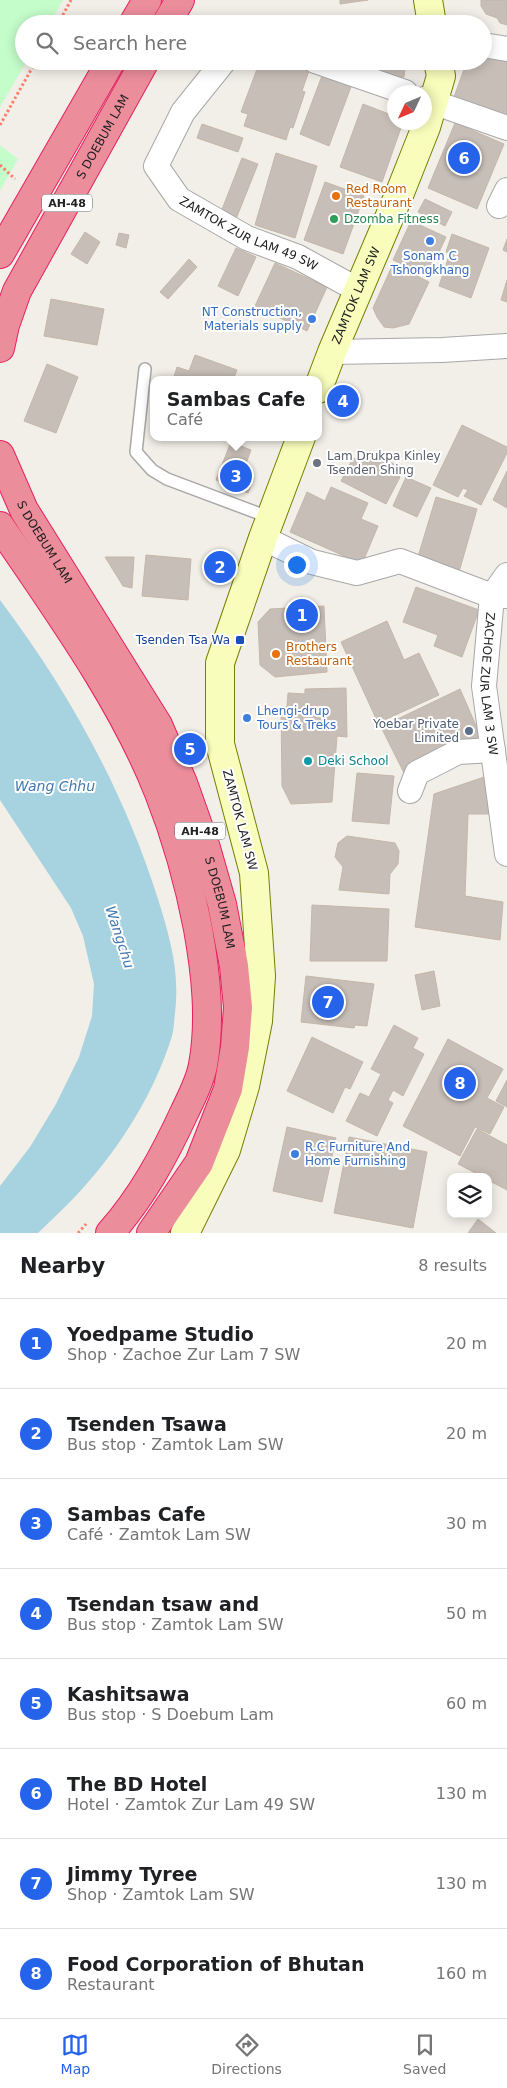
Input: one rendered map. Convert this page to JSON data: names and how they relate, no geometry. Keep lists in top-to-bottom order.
{
  "streets": {
    "highway": ["S DOEBUM LAM", "AH-48"],
    "street": ["ZAMTOK ZUR LAM 49 SW", "ZAMTOK LAM SW", "ZACHOE ZUR LAM 3 SW"]
  },
  "crossings": [
    ["ZAMTOK ZUR LAM 49 SW", "ZAMTOK LAM SW"]
  ],
  "water": ["Wang Chhu", "Wangchu"],
  "places": {
    "other": [
      "Red Room Restaurant",
      "Dzomba Fitness",
      "Sonam C Tshongkhang",
      "NT Construction, Materials supply",
      "Lam Drukpa Kinley Tsenden Shing",
      "Brothers Restaurant",
      "Lhengi-drup Tours & Treks",
      "Yoebar Private Limited",
      "Deki School",
      "R.C Furniture And Home Furnishing"
    ],
    "transit": ["Tsenden Tsa Wa"]
  },
  "north": "bottom left",
  "page": {
    "search": "Search here",
    "pins": [
      "6",
      "4",
      "3",
      "2",
      "1",
      "5",
      "7",
      "8"
    ],
    "popup": ["Sambas Cafe", "Café"],
    "heading": ["Nearby", "8 results"],
    "list": [
      {
        "mark": "1",
        "name": "Yoedpame Studio",
        "note": "Shop · Zachoe Zur Lam 7 SW",
        "value": "20 m"
      },
      {
        "mark": "2",
        "name": "Tsenden Tsawa",
        "note": "Bus stop · Zamtok Lam SW",
        "value": "20 m"
      },
      {
        "mark": "3",
        "name": "Sambas Cafe",
        "note": "Café · Zamtok Lam SW",
        "value": "30 m"
      },
      {
        "mark": "4",
        "name": "Tsendan tsaw and",
        "note": "Bus stop · Zamtok Lam SW",
        "value": "50 m"
      },
      {
        "mark": "5",
        "name": "Kashitsawa",
        "note": "Bus stop · S Doebum Lam",
        "value": "60 m"
      },
      {
        "mark": "6",
        "name": "The BD Hotel",
        "note": "Hotel · Zamtok Zur Lam 49 SW",
        "value": "130 m"
      },
      {
        "mark": "7",
        "name": "Jimmy Tyree",
        "note": "Shop · Zamtok Lam SW",
        "value": "130 m"
      },
      {
        "mark": "8",
        "name": "Food Corporation of Bhutan",
        "note": "Restaurant",
        "value": "160 m"
      }
    ],
    "nav": ["Map", "Directions", "Saved"]
  }
}
